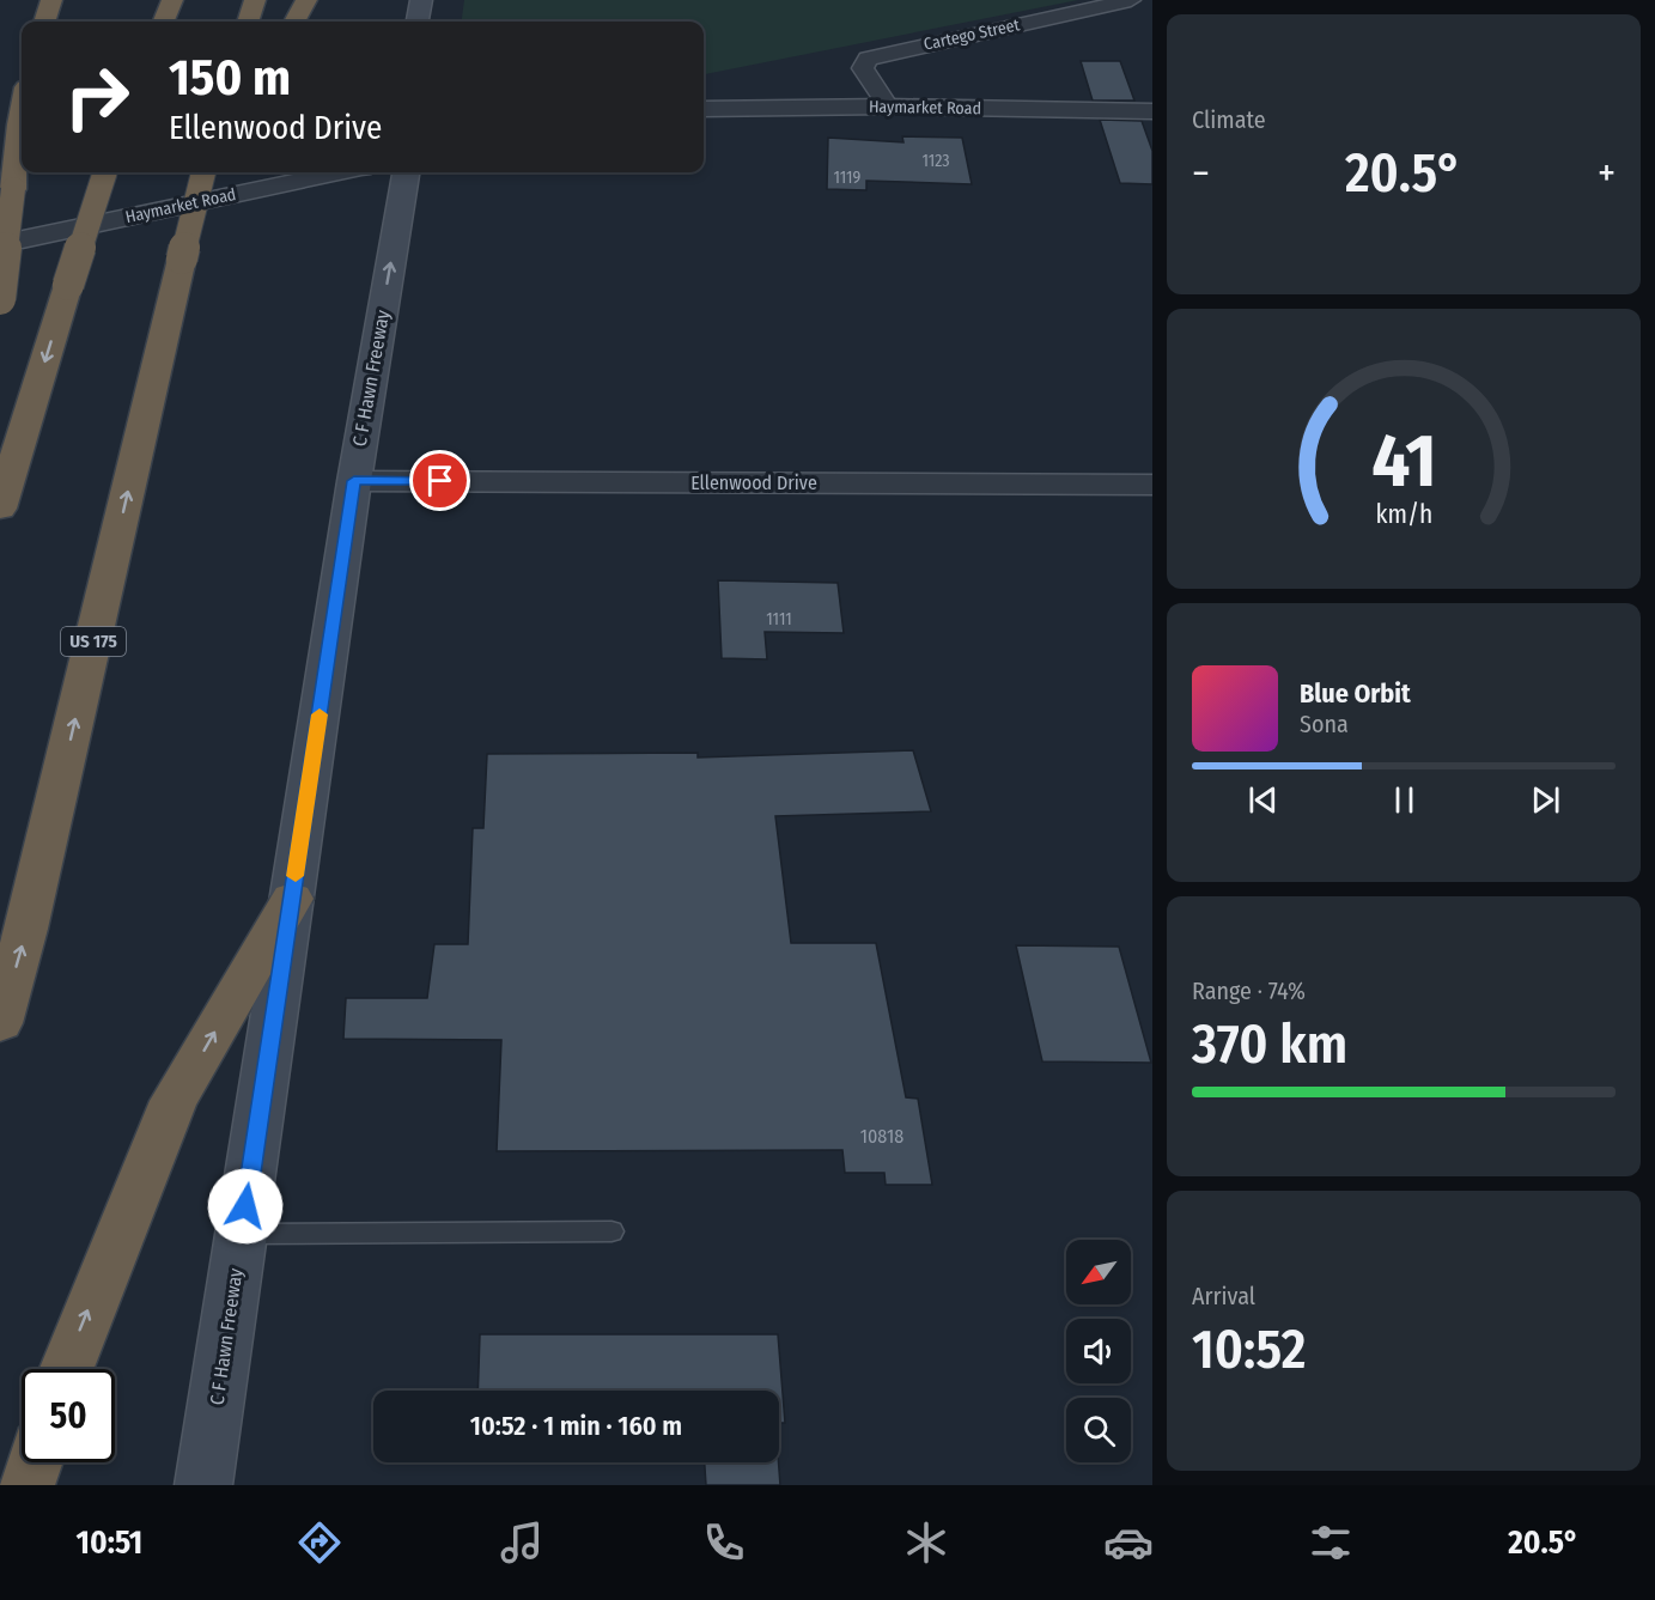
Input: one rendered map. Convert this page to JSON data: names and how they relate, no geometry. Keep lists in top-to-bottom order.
{
  "streets": {
    "highway": ["US 175"],
    "main road": ["C F Hawn Freeway"],
    "street": ["Cartego Street", "Haymarket Road", "Ellenwood Drive"]
  },
  "crossings": [
    ["Cartego Street", "Haymarket Road"],
    ["C F Hawn Freeway", "Ellenwood Drive"]
  ],
  "house_numbers": [
    "1123",
    "1119",
    "1111",
    "10818"
  ],
  "north": "bottom left",
  "page": {
    "tile": [
      "Climate",
      ["Range · 74%", "370 km"],
      ["Arrival", "10:52"]
    ],
    "turn": ["150 m", "Ellenwood Drive"],
    "heat": ["−", "20.5°", "+"],
    "song": ["Blue Orbit", "Sona"],
    "limit": "50",
    "trip": "10:52 · 1 min · 160 m",
    "tabs": ["10:51", "20.5°"],
    "gauge": ["41", "km/h"]
  }
}
